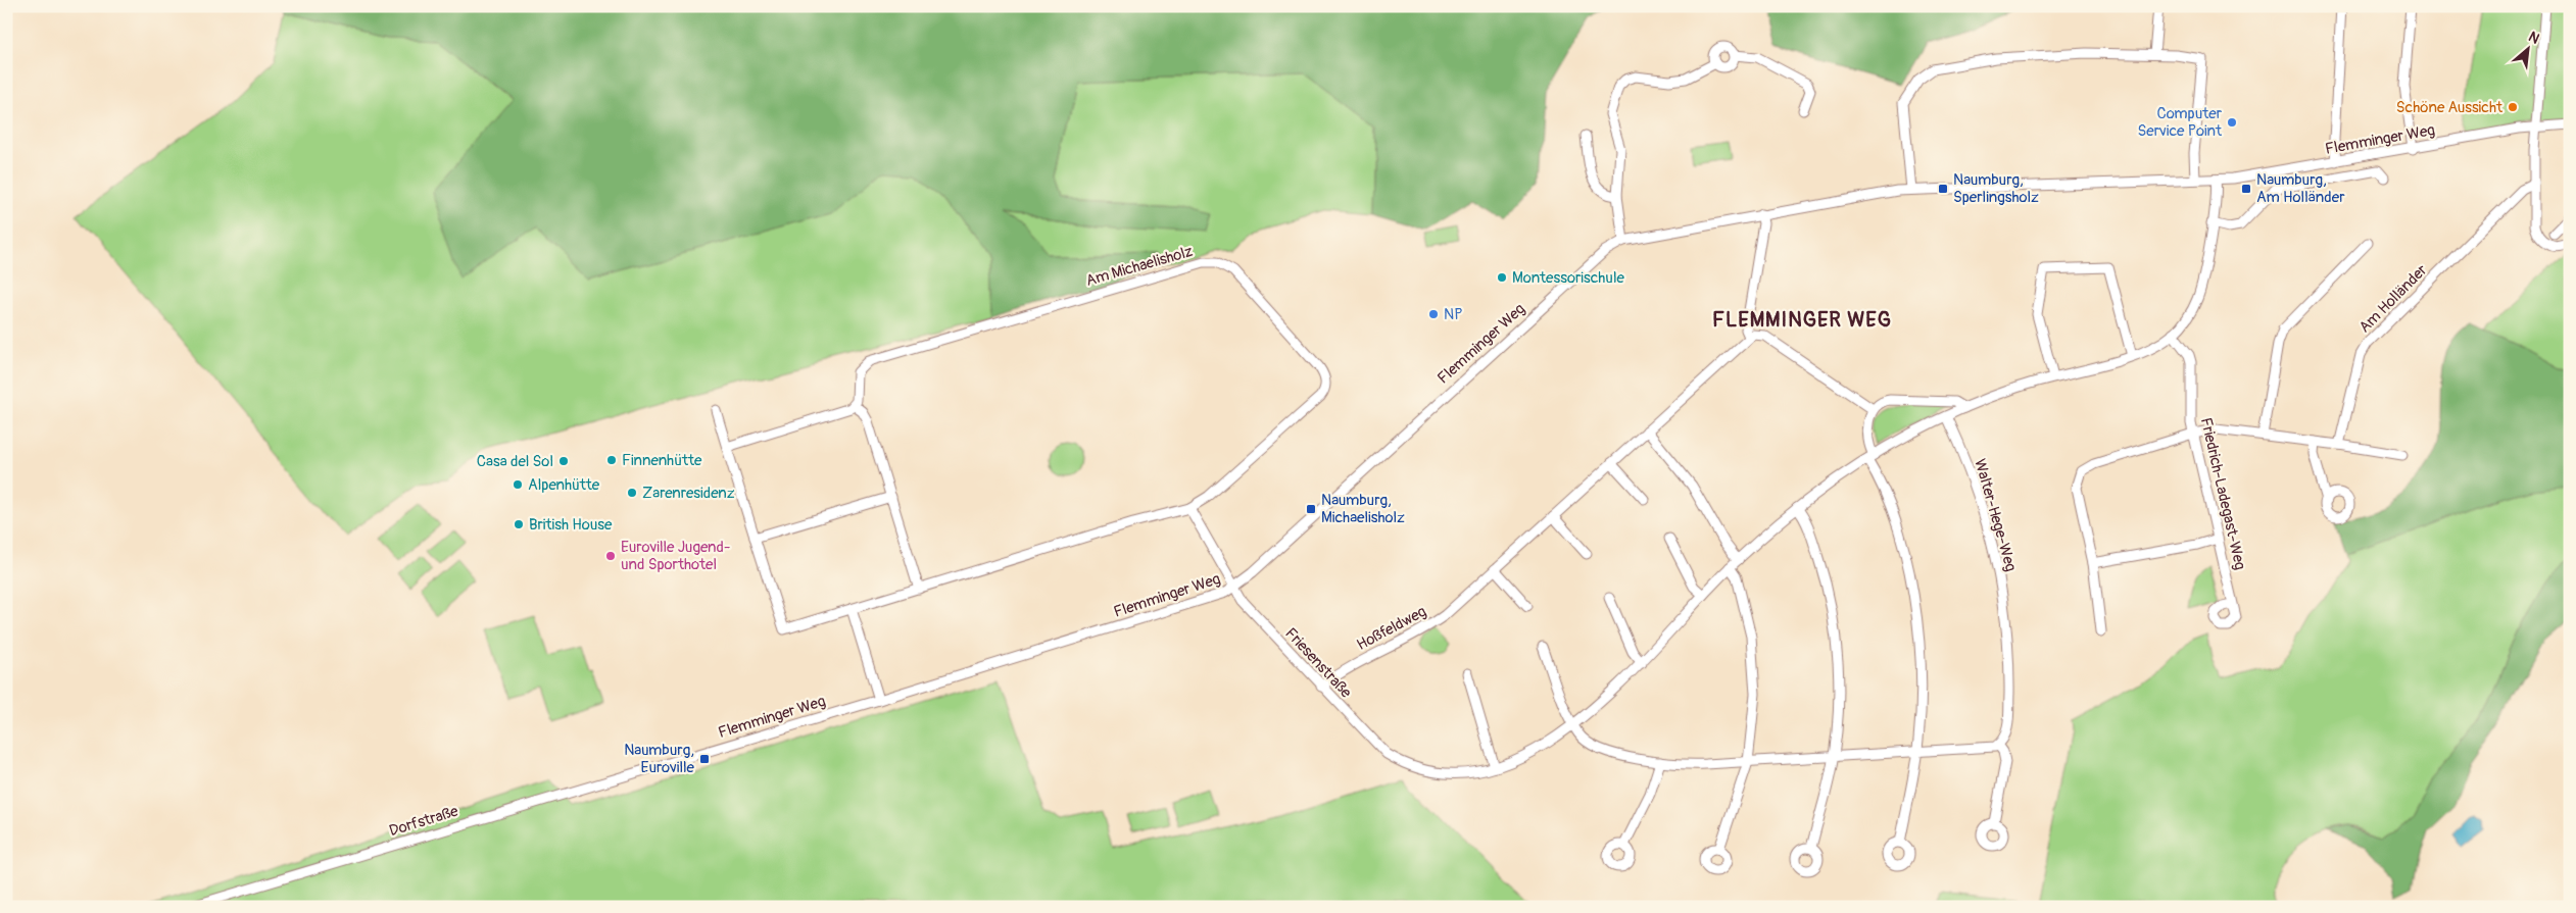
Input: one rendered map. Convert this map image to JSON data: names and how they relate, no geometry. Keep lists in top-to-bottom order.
{
  "streets": {
    "street": [
      "Flemminger Weg",
      "Am Michaelisholz",
      "Am Holländer",
      "Friedrich-Ladegast-Weg",
      "Walter-Hege-Weg",
      "Hoßfeldweg",
      "Friesenstraße",
      "Dorfstraße"
    ]
  },
  "crossings": [
    ["Flemminger Weg", "Friesenstraße"],
    ["Flemminger Weg", "Dorfstraße"],
    ["Friedrich-Ladegast-Weg", "Friesenstraße"],
    ["Walter-Hege-Weg", "Friesenstraße"],
    ["Hoßfeldweg", "Friesenstraße"]
  ],
  "districts": ["FLEMMINGER WEG"],
  "places": {
    "other": [
      "Schöne Aussicht",
      "Computer Service Point",
      "Montessorischule",
      "NP",
      "Finnenhütte",
      "Casa del Sol",
      "Alpenhütte",
      "Zarenresidenz",
      "British House",
      "Euroville Jugend- und Sporthotel"
    ],
    "transit": [
      "Naumburg, Sperlingsholz",
      "Naumburg, Am Holländer",
      "Naumburg, Michaelisholz",
      "Naumburg, Euroville"
    ]
  },
  "north": "top right"
}
